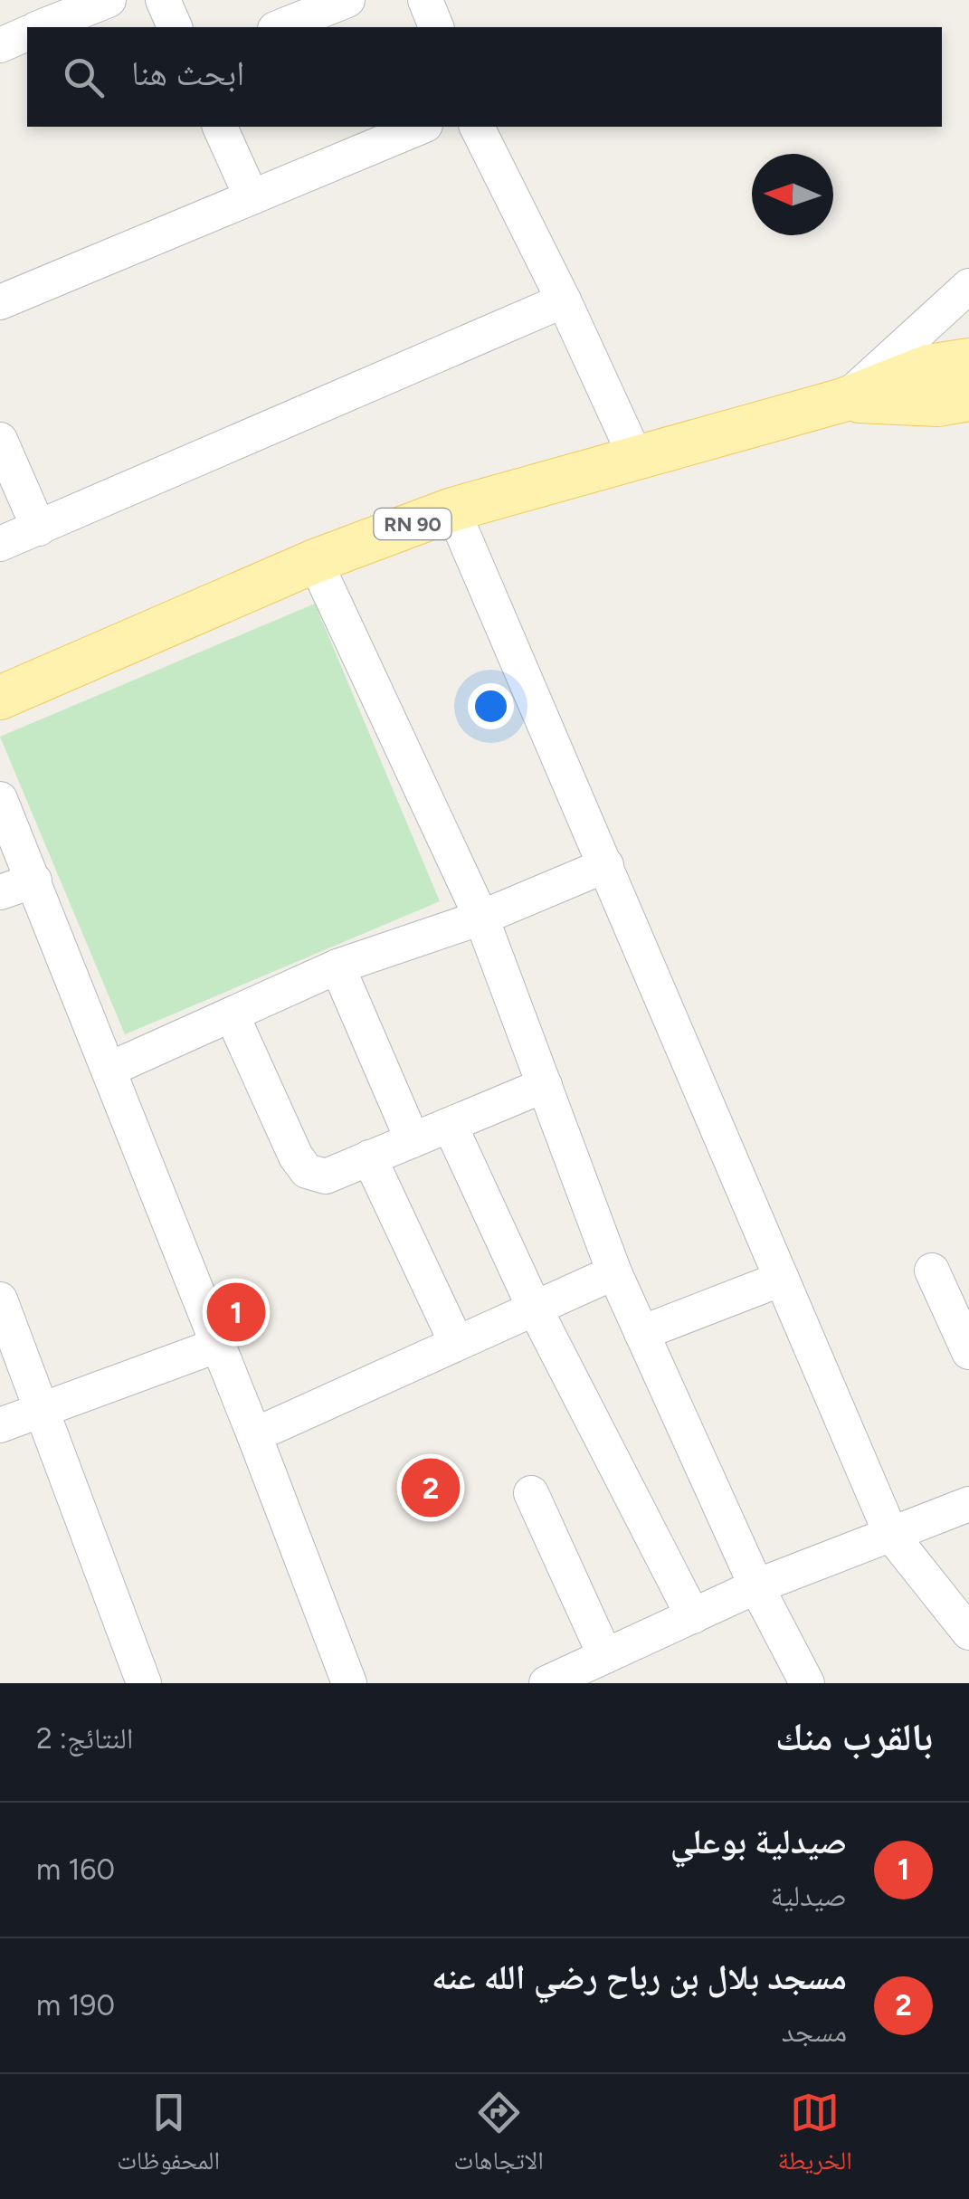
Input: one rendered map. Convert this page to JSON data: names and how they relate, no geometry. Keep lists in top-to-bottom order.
{
  "streets": {
    "main road": ["RN 90"]
  },
  "north": "left",
  "page": {
    "search": "ابحث هنا",
    "pins": ["1", "2"],
    "heading": ["بالقرب منك", "النتائج: 2"],
    "list": [
      {
        "mark": "1",
        "name": "صيدلية بوعلي",
        "note": "صيدلية",
        "value": "160 m"
      },
      {
        "mark": "2",
        "name": "مسجد بلال بن رباح رضي الله عنه",
        "note": "مسجد",
        "value": "190 m"
      }
    ],
    "nav": ["الخريطة", "الاتجاهات", "المحفوظات"]
  }
}
